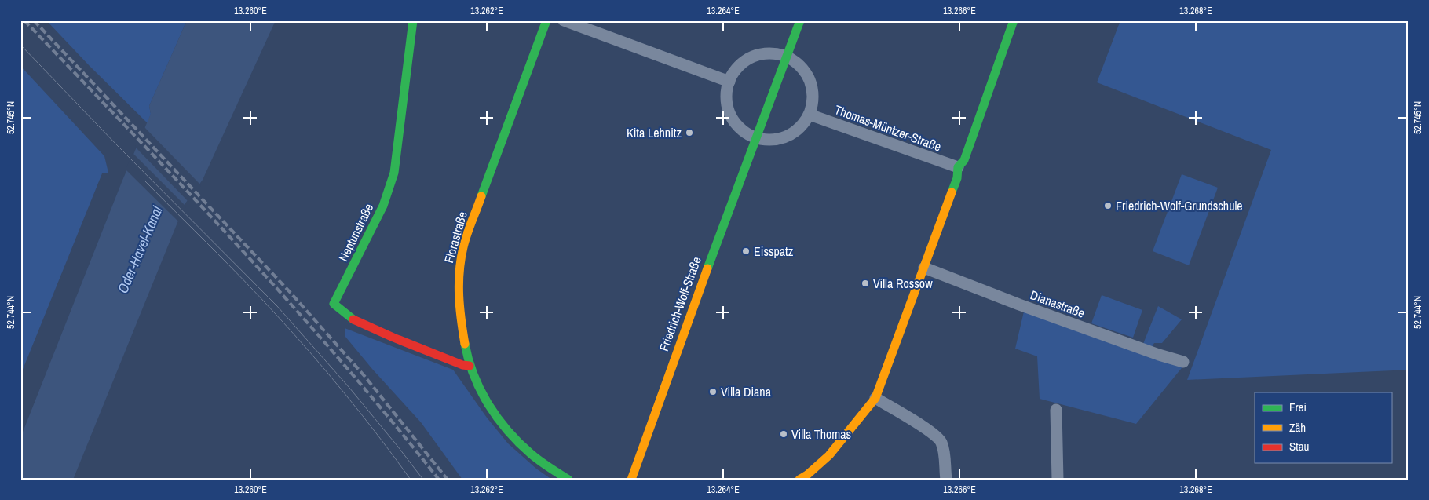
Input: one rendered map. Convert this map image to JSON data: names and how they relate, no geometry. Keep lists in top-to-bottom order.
{
  "streets": {
    "street": [
      "Thomas-Müntzer-Straße",
      "Neptunstraße",
      "Florastraße",
      "Friedrich-Wolf-Straße",
      "Dianastraße"
    ]
  },
  "crossings": [
    ["Neptunstraße", "Florastraße"]
  ],
  "water": ["Oder-Havel-Kanal"],
  "places": [
    "Kita Lehnitz",
    "Friedrich-Wolf-Grundschule",
    "Eisspatz",
    "Villa Rossow",
    "Villa Diana",
    "Villa Thomas"
  ],
  "legend": ["Frei", "Zäh", "Stau"],
  "coordinates": [
    "13.260°E",
    "13.262°E",
    "13.264°E",
    "13.266°E",
    "13.268°E",
    "52.745°N",
    "52.744°N"
  ]
}
